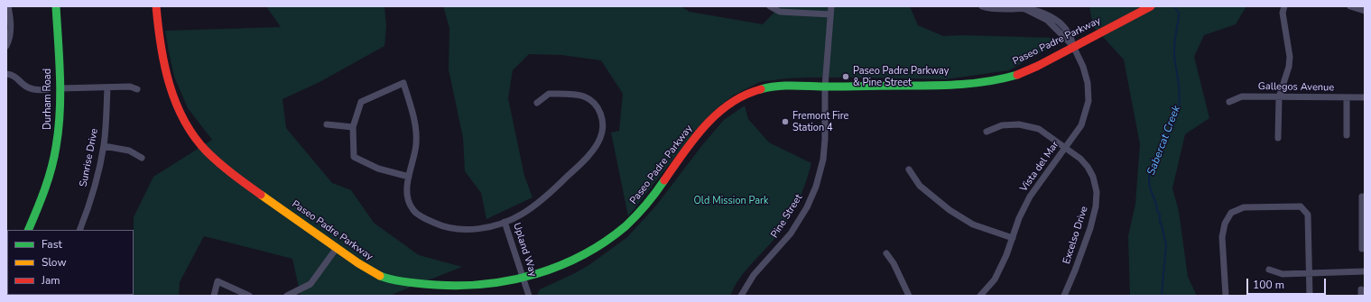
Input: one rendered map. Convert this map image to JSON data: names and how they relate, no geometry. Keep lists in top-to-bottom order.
{
  "streets": {
    "main road": ["Paseo Padre Parkway", "Durham Road"],
    "street": [
      "Gallegos Avenue",
      "Sunrise Drive",
      "Vista del Mar",
      "Pine Street",
      "Excelso Drive",
      "Upland Way"
    ]
  },
  "crossings": [
    ["Paseo Padre Parkway", "Vista del Mar"],
    ["Paseo Padre Parkway", "Pine Street"],
    ["Paseo Padre Parkway", "Upland Way"],
    ["Vista del Mar", "Excelso Drive"]
  ],
  "water": ["Sabercat Creek"],
  "parks": ["Old Mission Park"],
  "places": ["Paseo Padre Parkway & Pine Street", "Fremont Fire Station 4"],
  "legend": ["Fast", "Slow", "Jam"],
  "scale_bar": "100 m"
}
